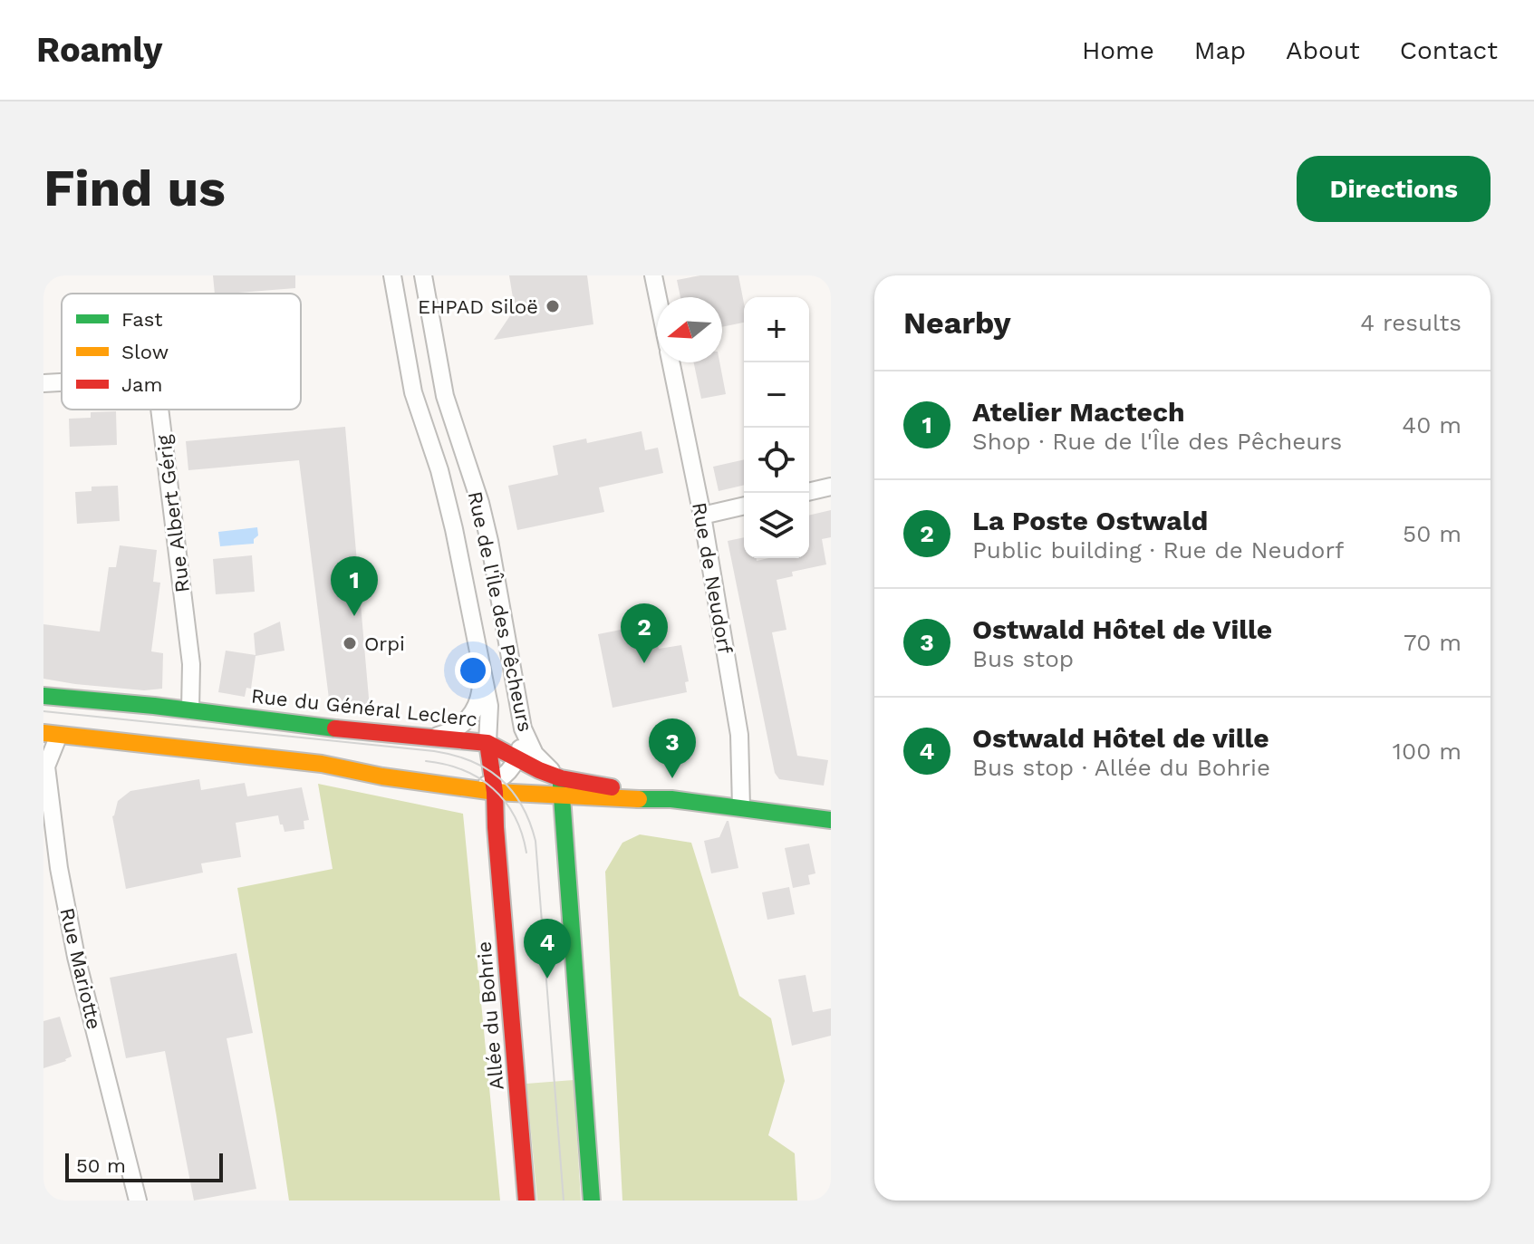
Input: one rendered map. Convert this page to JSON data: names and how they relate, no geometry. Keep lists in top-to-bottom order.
{
  "streets": {
    "main road": ["Rue du Général Leclerc", "Allée du Bohrie"],
    "street": [
      "Rue Albert Gérig",
      "Rue de Neudorf",
      "Rue de l'Île des Pêcheurs",
      "Rue Mariotte"
    ]
  },
  "crossings": [
    ["Rue Albert Gérig", "Rue du Général Leclerc"],
    ["Rue de Neudorf", "Rue du Général Leclerc"],
    ["Rue de l'Île des Pêcheurs", "Rue du Général Leclerc"],
    ["Rue de l'Île des Pêcheurs", "Allée du Bohrie"],
    ["Rue du Général Leclerc", "Allée du Bohrie"]
  ],
  "places": ["EHPAD Siloë", "Orpi"],
  "legend": ["Fast", "Slow", "Jam"],
  "scale_bar": "50 m",
  "north": "left",
  "page": {
    "header": "Roamly",
    "nav": [
      "Home",
      "Map",
      "About",
      "Contact"
    ],
    "buttons": "Directions",
    "title": "Find us",
    "heading": ["Nearby", "4 results"],
    "map_buttons": ["+", "−"],
    "list": [
      {
        "mark": "1",
        "name": "Atelier Mactech",
        "note": "Shop · Rue de l'Île des Pêcheurs",
        "value": "40 m"
      },
      {
        "mark": "2",
        "name": "La Poste Ostwald",
        "note": "Public building · Rue de Neudorf",
        "value": "50 m"
      },
      {
        "mark": "3",
        "name": "Ostwald Hôtel de Ville",
        "note": "Bus stop",
        "value": "70 m"
      },
      {
        "mark": "4",
        "name": "Ostwald Hôtel de ville",
        "note": "Bus stop · Allée du Bohrie",
        "value": "100 m"
      }
    ],
    "pins": [
      "1",
      "2",
      "3",
      "4"
    ],
    "scale": "50 m"
  }
}
